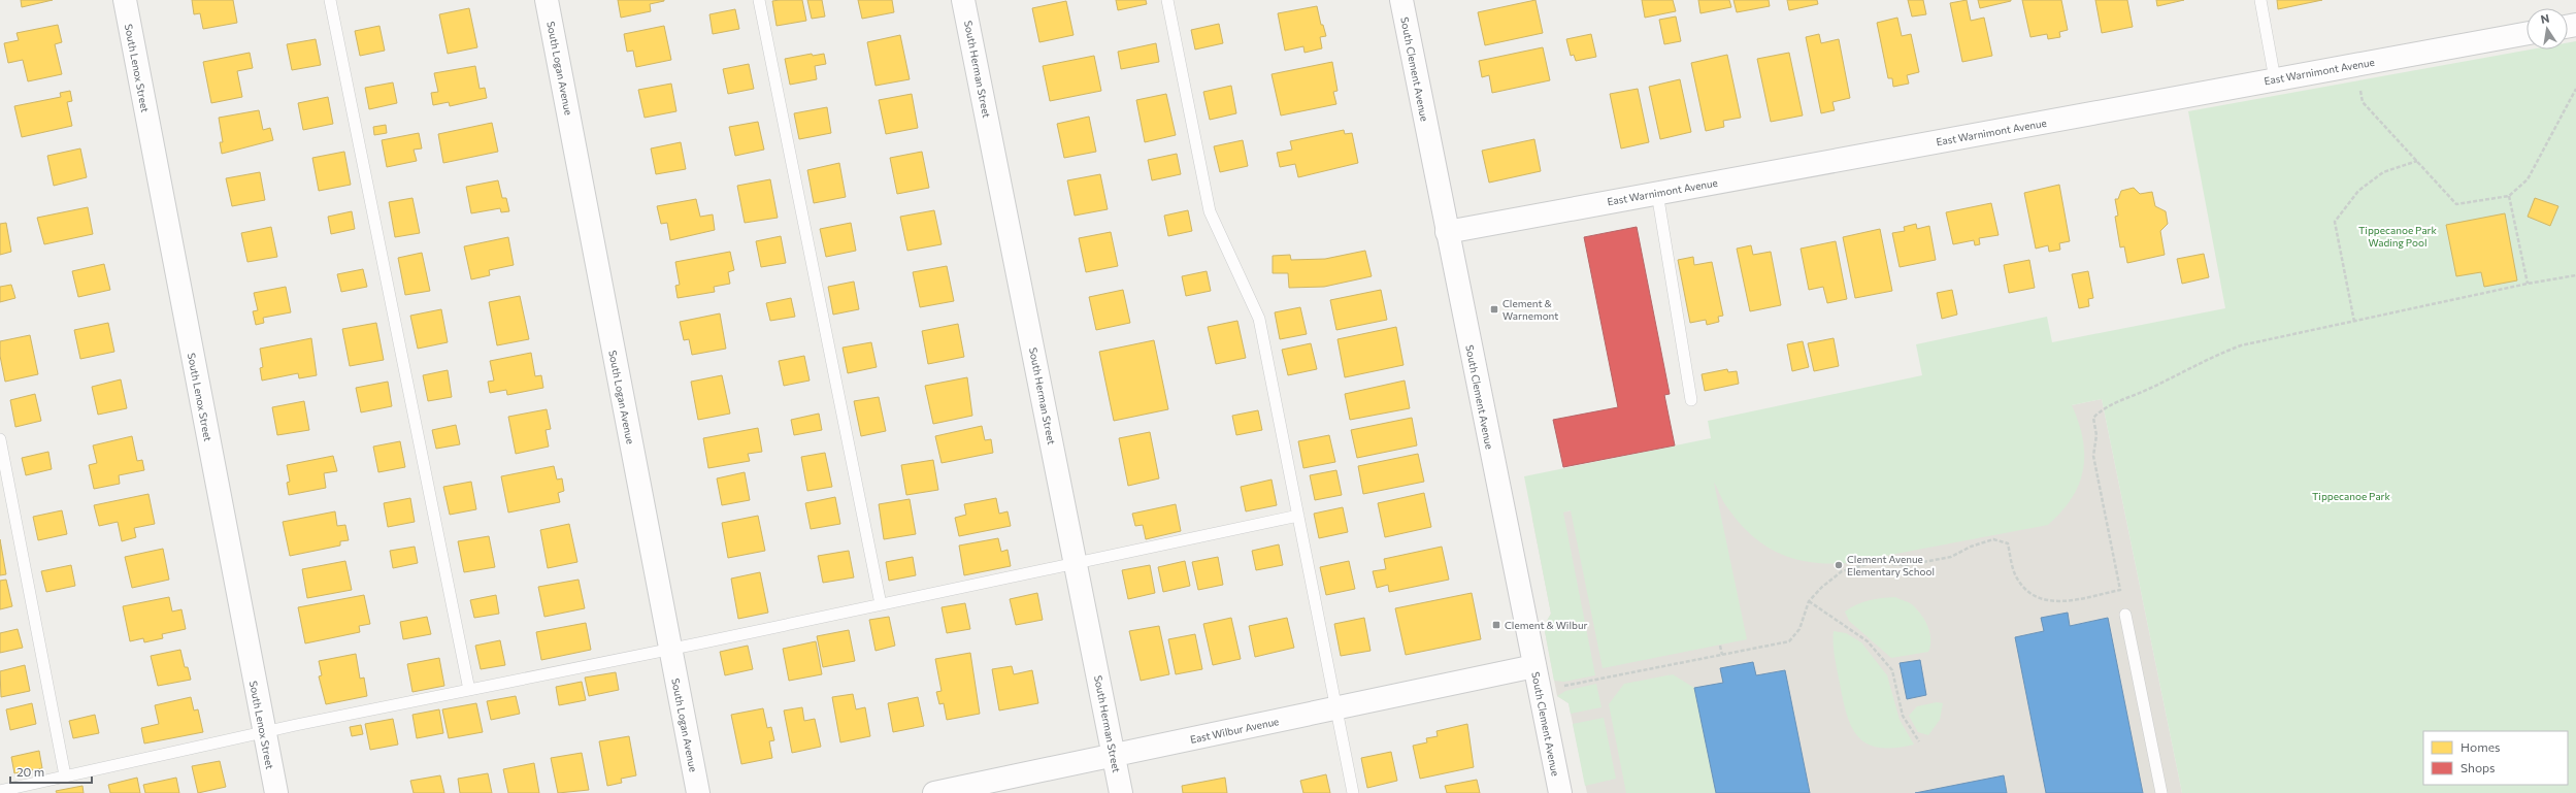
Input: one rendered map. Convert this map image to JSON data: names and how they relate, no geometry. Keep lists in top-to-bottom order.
{
  "streets": {
    "street": [
      "South Lenox Street",
      "South Logan Avenue",
      "South Herman Street",
      "South Clement Avenue",
      "East Warnimont Avenue",
      "East Wilbur Avenue"
    ]
  },
  "crossings": [
    ["South Herman Street", "East Wilbur Avenue"],
    ["South Clement Avenue", "East Warnimont Avenue"],
    ["South Clement Avenue", "East Wilbur Avenue"]
  ],
  "parks": ["Tippecanoe Park Wading Pool", "Tippecanoe Park"],
  "places": {
    "transit": ["Clement & Warnemont", "Clement & Wilbur"],
    "other": ["Clement Avenue Elementary School"]
  },
  "legend": ["Homes", "Shops"],
  "scale_bar": "20 m",
  "north": "top"
}
